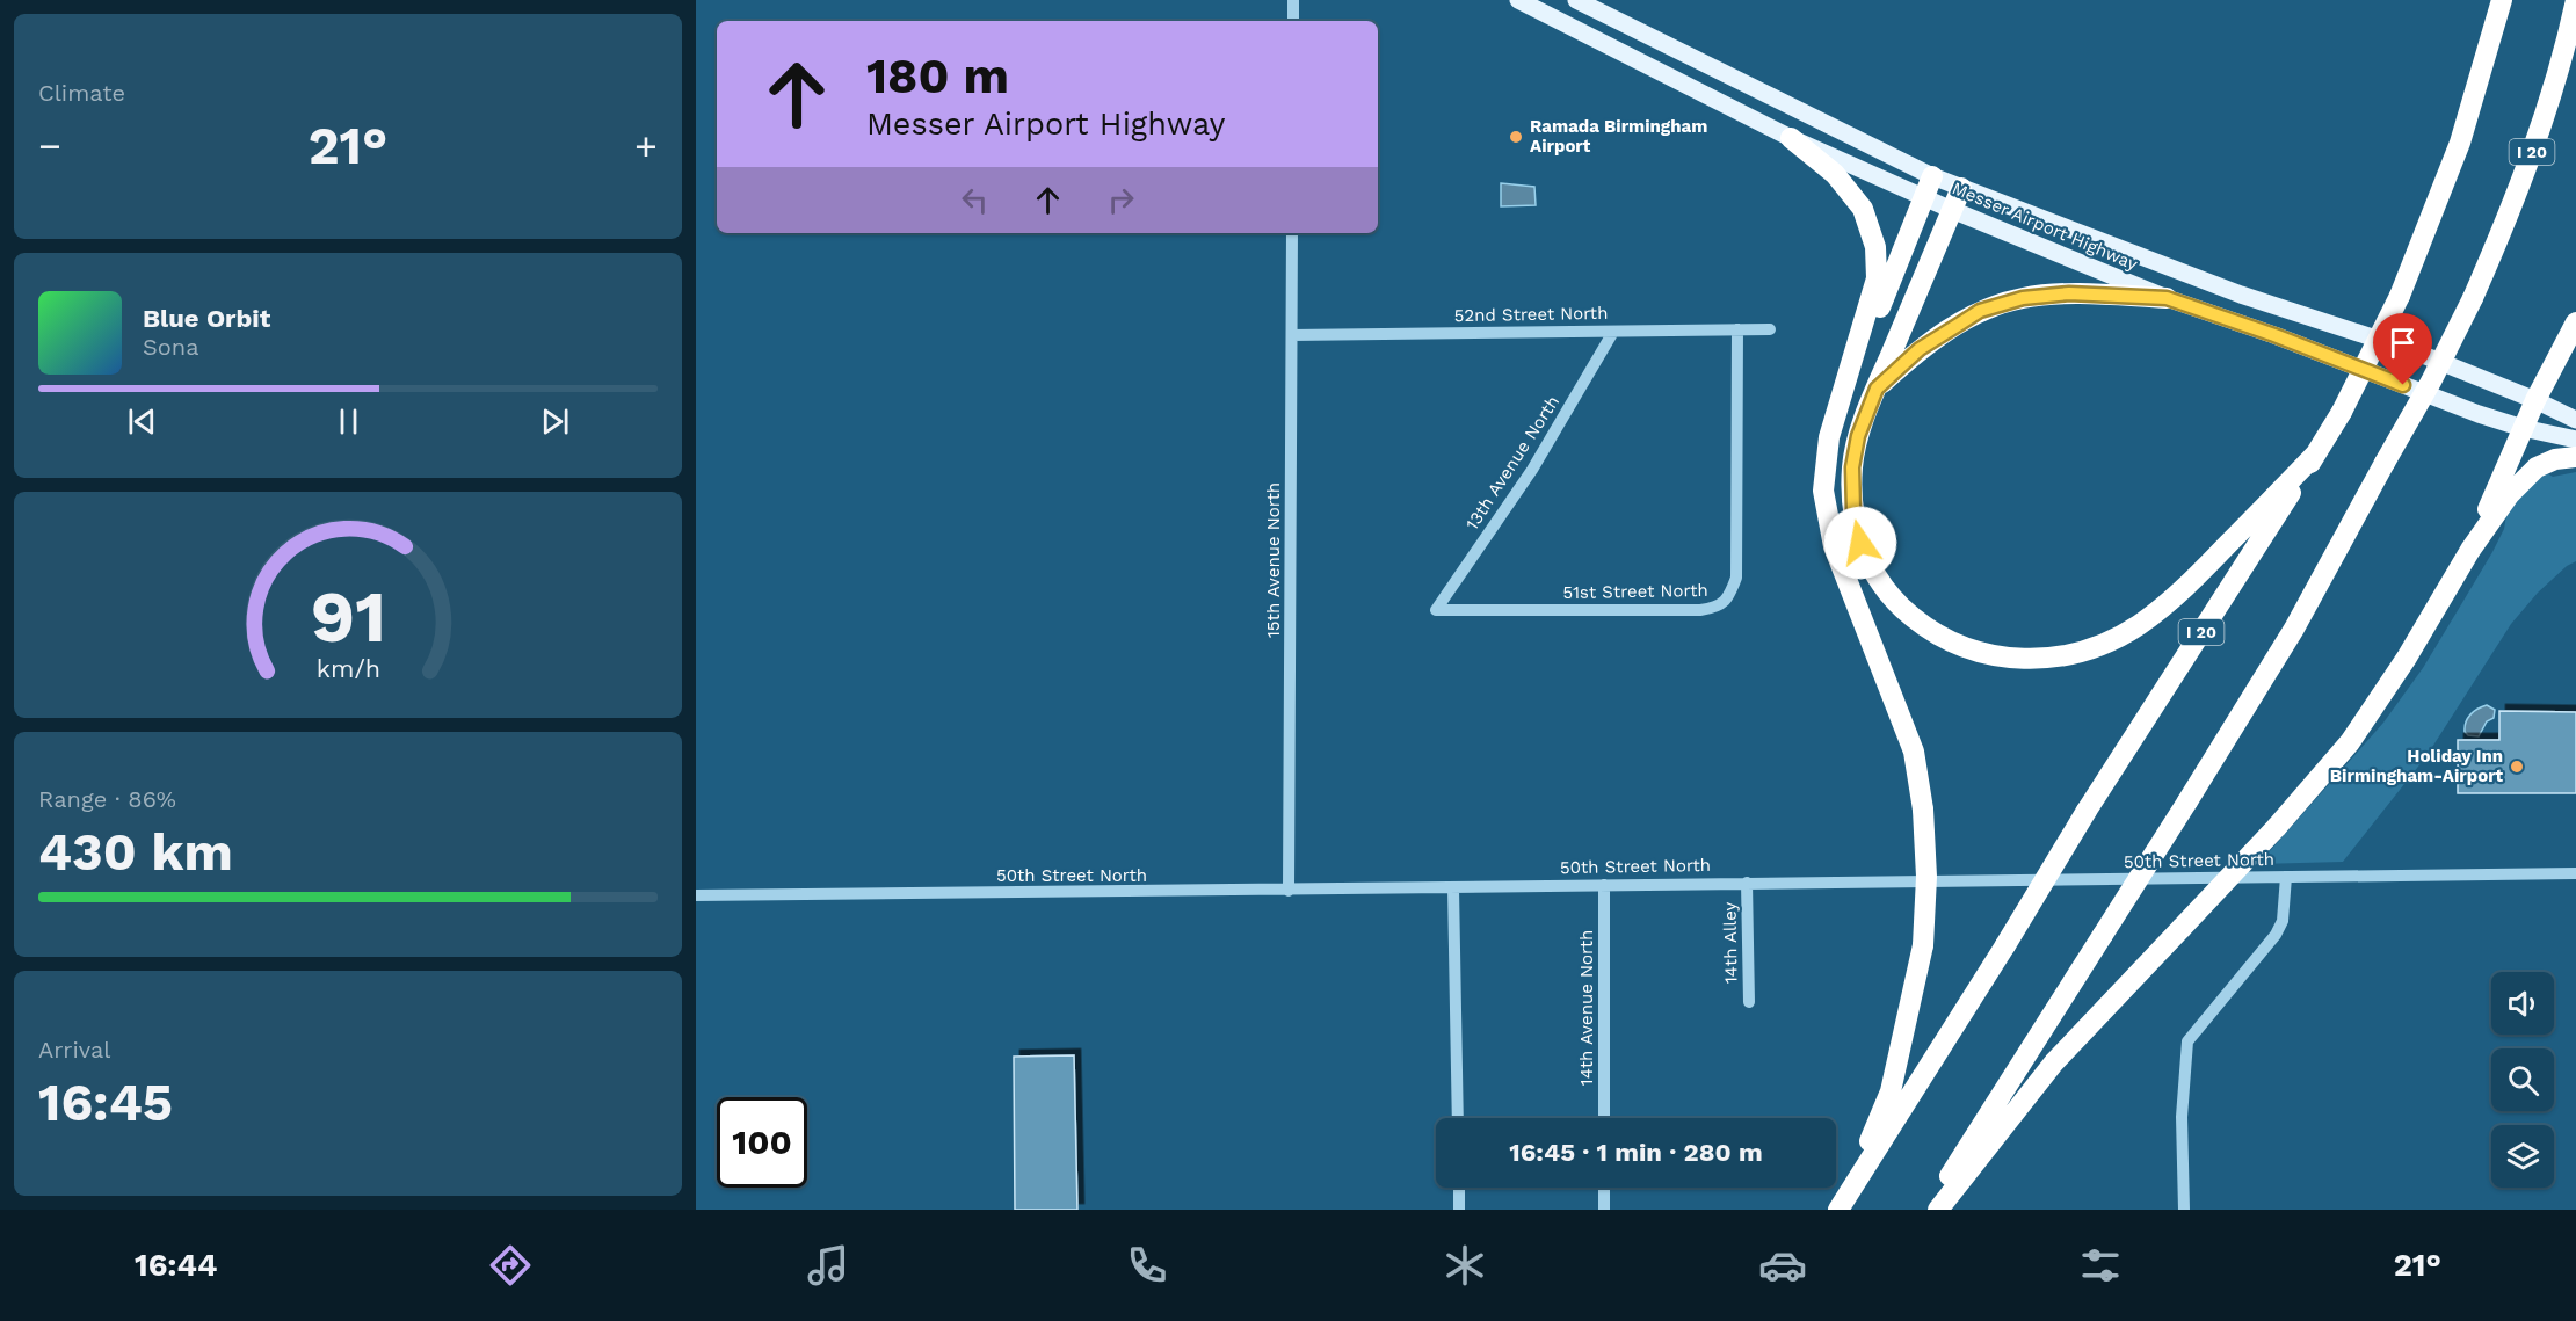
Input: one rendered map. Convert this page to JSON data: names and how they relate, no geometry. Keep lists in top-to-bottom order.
{
  "streets": {
    "highway": ["I 20"],
    "main road": ["Messer Airport Highway"],
    "street": [
      "52nd Street North",
      "13th Avenue North",
      "15th Avenue North",
      "51st Street North",
      "50th Street North",
      "14th Alley",
      "14th Avenue North"
    ]
  },
  "crossings": [
    ["52nd Street North", "13th Avenue North"],
    ["52nd Street North", "15th Avenue North"],
    ["52nd Street North", "51st Street North"],
    ["13th Avenue North", "51st Street North"],
    ["15th Avenue North", "50th Street North"],
    ["50th Street North", "14th Alley"],
    ["50th Street North", "14th Avenue North"]
  ],
  "places": ["Ramada Birmingham Airport", "Holiday Inn Birmingham-Airport"],
  "page": {
    "tile": [
      "Climate",
      ["Range · 86%", "430 km"],
      ["Arrival", "16:45"]
    ],
    "turn": ["180 m", "Messer Airport Highway"],
    "heat": ["−", "21°", "+"],
    "song": ["Blue Orbit", "Sona"],
    "limit": "100",
    "trip": "16:45 · 1 min · 280 m",
    "tabs": ["16:44", "21°"],
    "gauge": ["91", "km/h"]
  }
}
